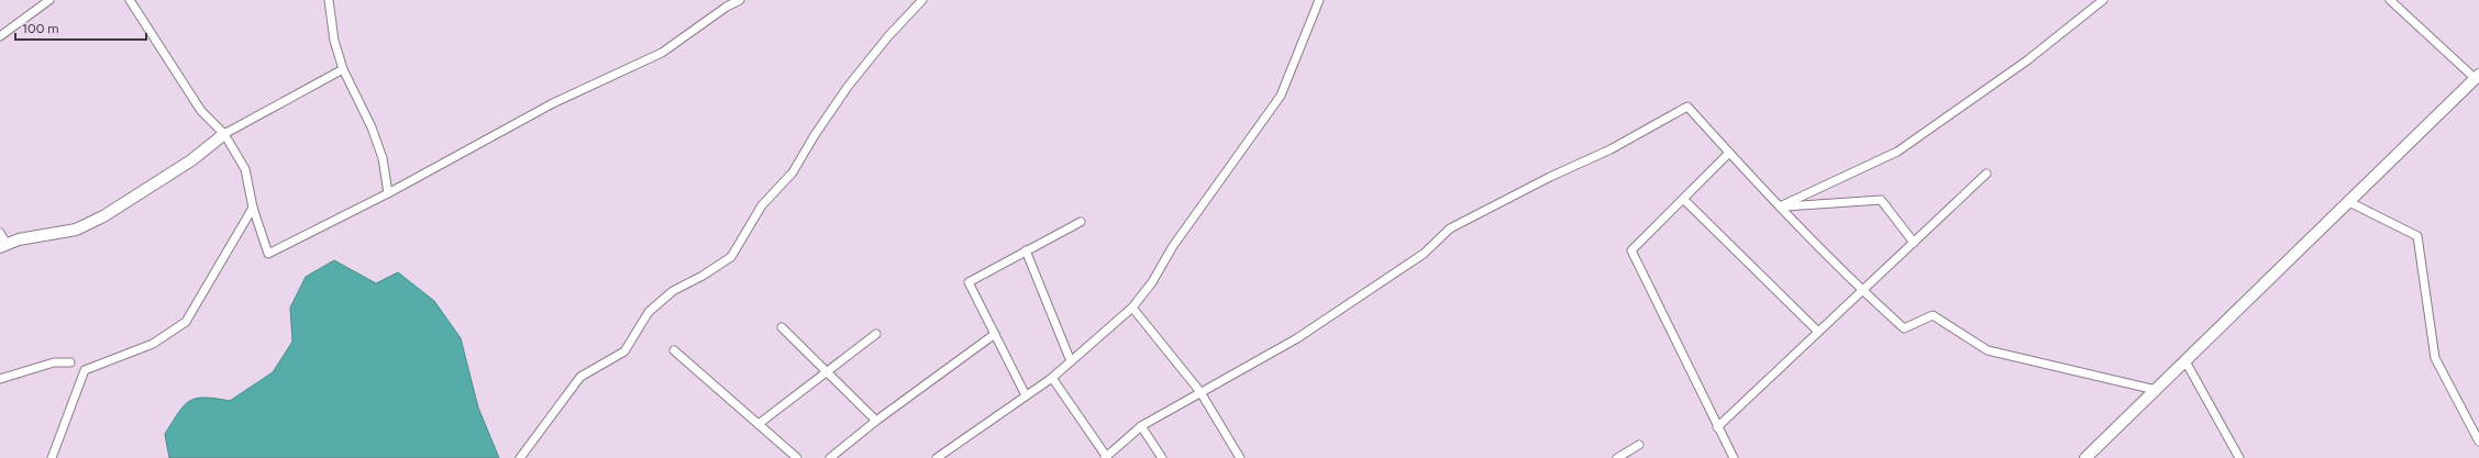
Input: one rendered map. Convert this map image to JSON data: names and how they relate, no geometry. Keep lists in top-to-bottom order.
{
  "scale_bar": "100 m"
}
